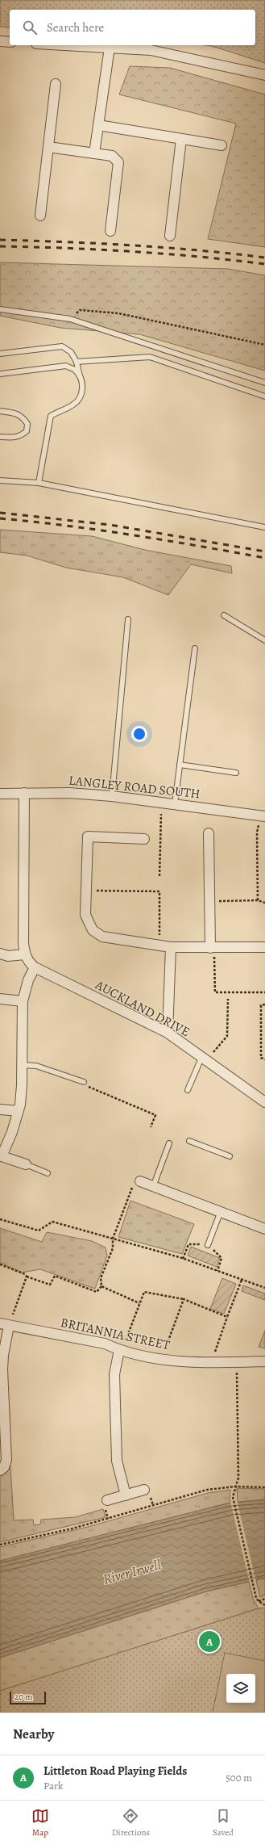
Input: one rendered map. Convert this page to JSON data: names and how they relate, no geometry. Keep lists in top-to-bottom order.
{
  "streets": {
    "street": ["LANGLEY ROAD SOUTH", "AUCKLAND DRIVE", "BRITANNIA STREET"]
  },
  "water": ["River Irwell"],
  "scale_bar": "20 m",
  "page": {
    "search": "Search here",
    "pins": "A",
    "scale": "20 m",
    "heading": "Nearby",
    "list": [
      {
        "mark": "A",
        "name": "Littleton Road Playing Fields",
        "note": "Park",
        "value": "500 m"
      }
    ],
    "nav": ["Map", "Directions", "Saved"]
  }
}
